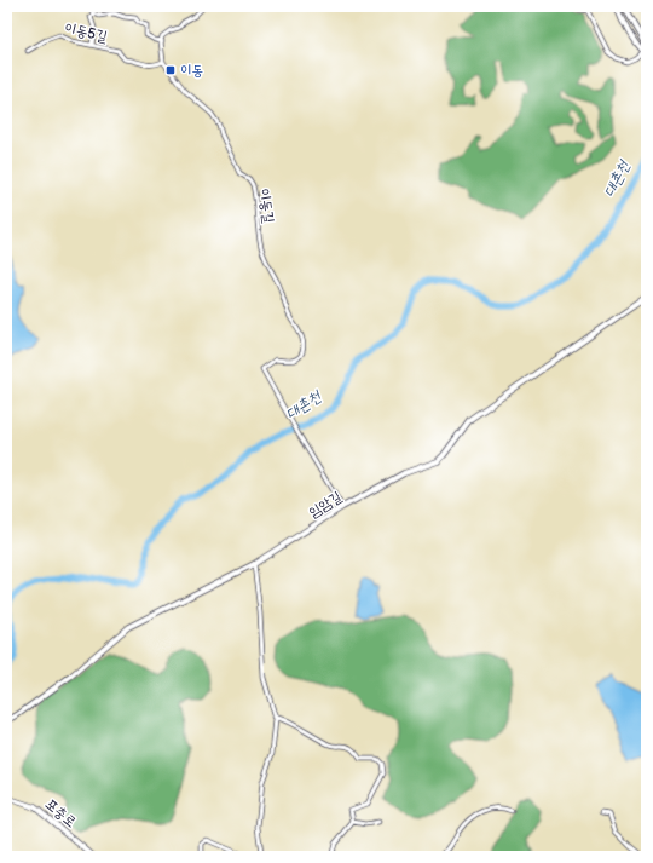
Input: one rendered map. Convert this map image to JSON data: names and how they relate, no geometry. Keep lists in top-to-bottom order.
{
  "streets": {
    "main road": ["임암길", "포충로"],
    "street": ["이동5길", "이동길"]
  },
  "crossings": [
    ["이동5길", "이동길"],
    ["이동길", "임암길"]
  ],
  "water": ["대촌천"],
  "places": {
    "transit": ["이동"]
  }
}
